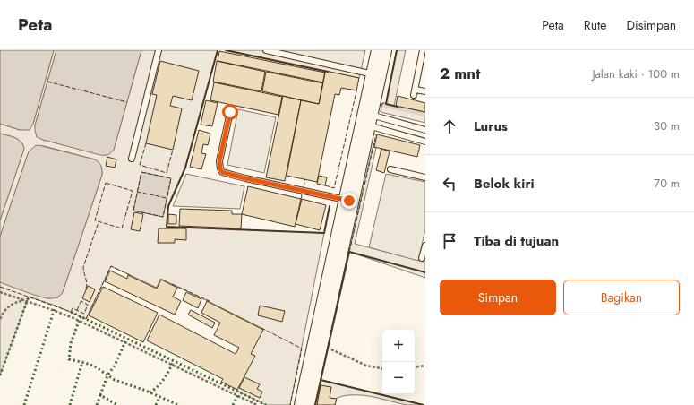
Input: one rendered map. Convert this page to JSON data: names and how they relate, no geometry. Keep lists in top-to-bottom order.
{
  "page": {
    "header": "Peta",
    "nav": ["Peta", "Rute", "Disimpan"],
    "heading": ["2 mnt", "Jalan kaki · 100 m"],
    "list": [
      ["Lurus", "30 m"],
      ["Belok kiri", "70 m"],
      "Tiba di tujuan"
    ],
    "buttons": ["Simpan", "Bagikan"],
    "map_buttons": ["+", "−"]
  }
}
